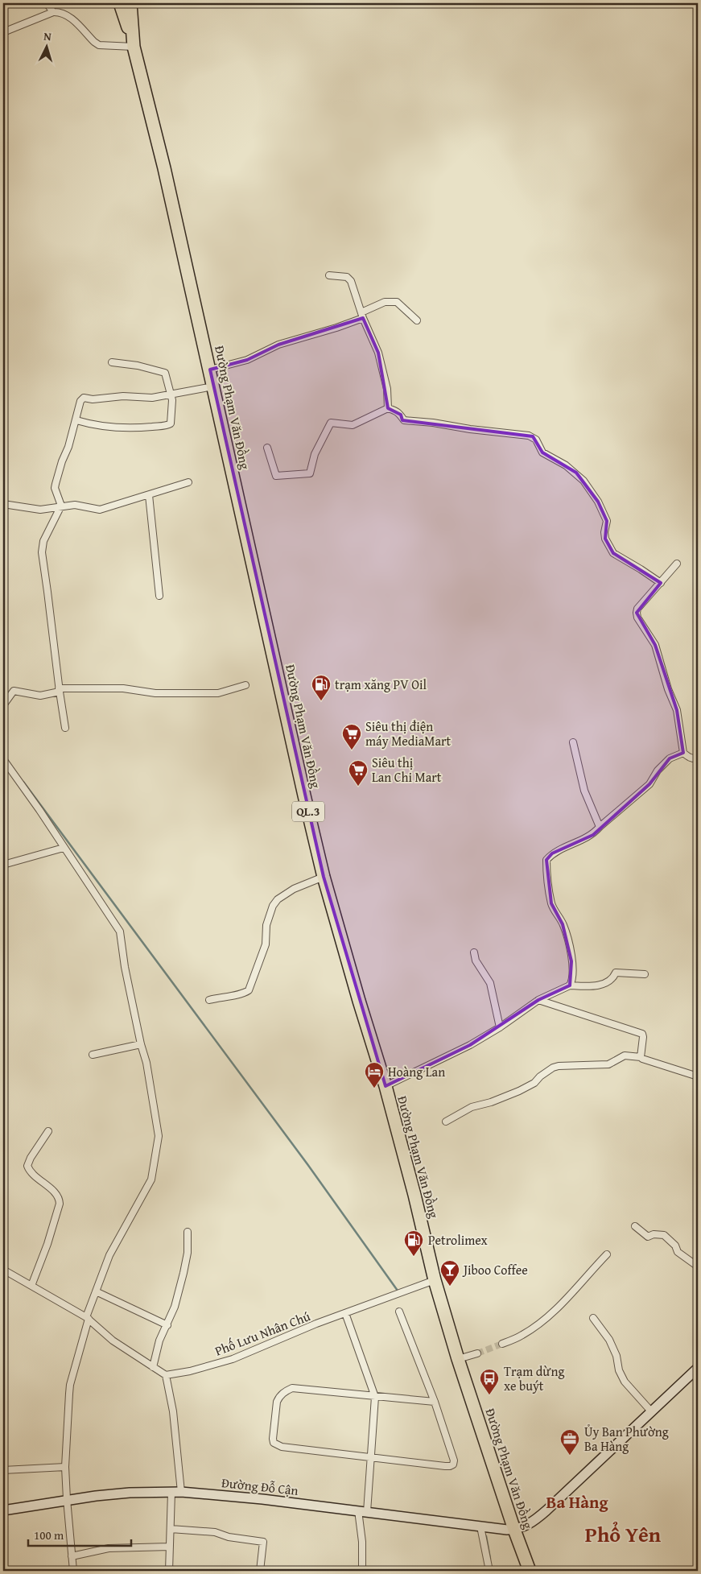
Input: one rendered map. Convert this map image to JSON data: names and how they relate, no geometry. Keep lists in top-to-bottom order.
{
  "streets": {
    "highway": ["Đường Phạm Văn Đồng", "QL.3"],
    "main road": ["Đường Đỗ Cận"],
    "street": ["Phố Lưu Nhân Chú"]
  },
  "crossings": [
    ["Đường Phạm Văn Đồng", "Phố Lưu Nhân Chú"],
    ["Đường Phạm Văn Đồng", "Đường Đỗ Cận"]
  ],
  "districts": ["Ba Hàng", "Phổ Yên"],
  "places": {
    "fuel station": ["trạm xăng PV Oil", "Petrolimex"],
    "supermarket": ["Siêu thị điện máy MediaMart", "Siêu thị Lan Chi Mart"],
    "hotel": ["Hoàng Lan"],
    "bar": ["Jiboo Coffee"],
    "bus stop": ["Trạm dừng xe buýt"],
    "office": ["Ủy Ban Phường Ba Hàng"]
  },
  "scale_bar": "100 m",
  "north": "top"
}
